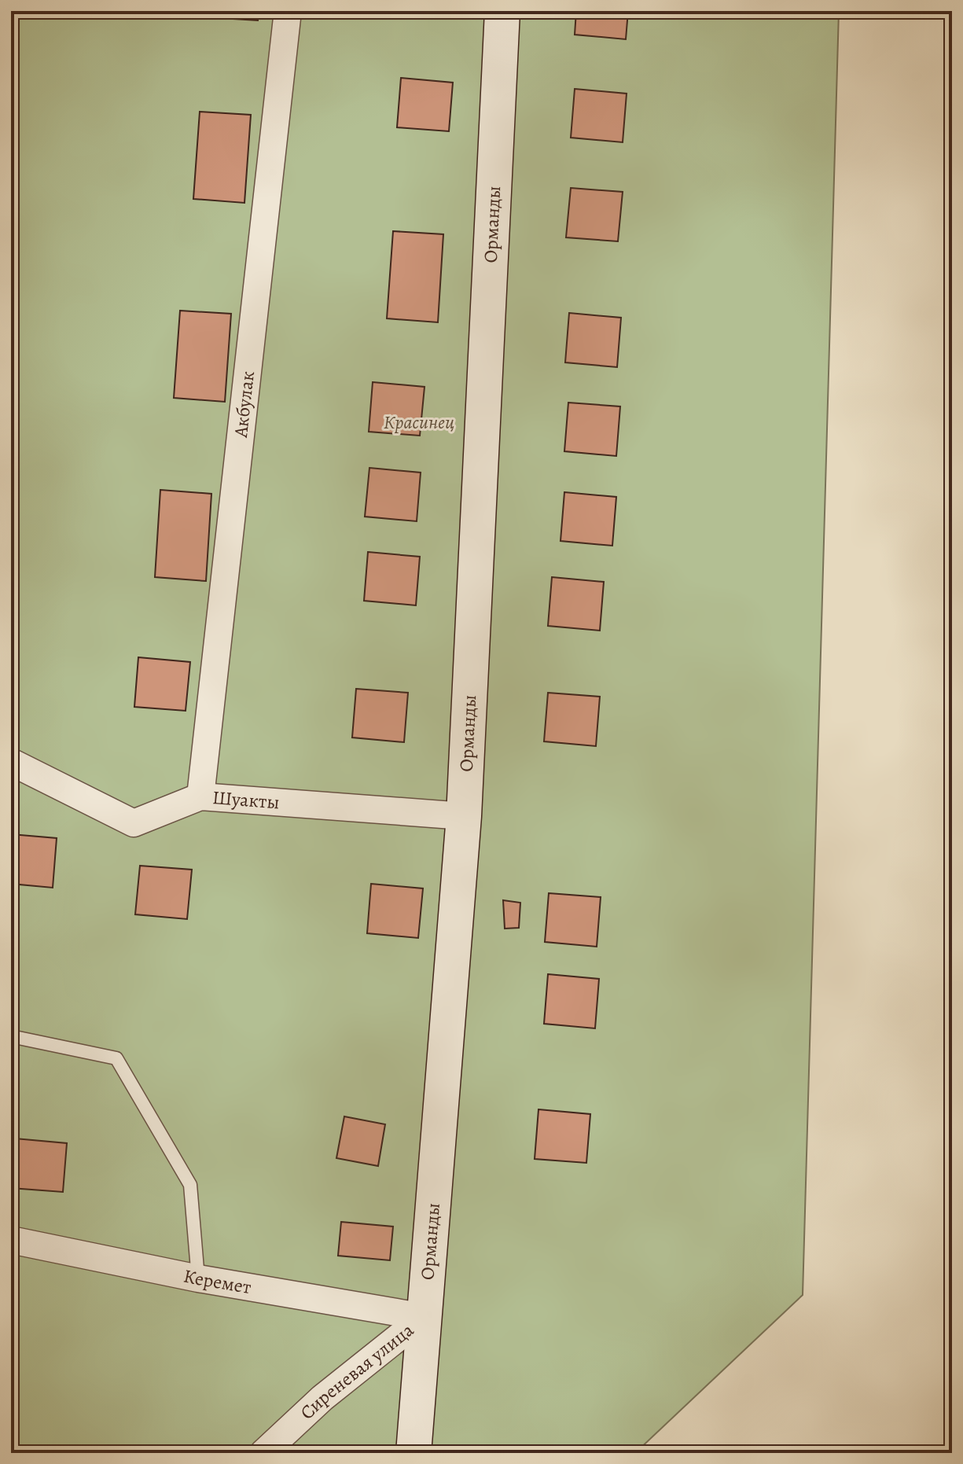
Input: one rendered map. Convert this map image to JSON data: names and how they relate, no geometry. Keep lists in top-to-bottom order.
{
  "streets": {
    "street": [
      "Орманды",
      "Акбулак",
      "Шуакты",
      "Керемет",
      "Сиреневая улица"
    ]
  },
  "crossings": [
    ["Орманды", "Шуакты"],
    ["Орманды", "Керемет"],
    ["Орманды", "Сиреневая улица"],
    ["Акбулак", "Шуакты"],
    ["Керемет", "Сиреневая улица"]
  ],
  "parks": ["Красинец"]
}
